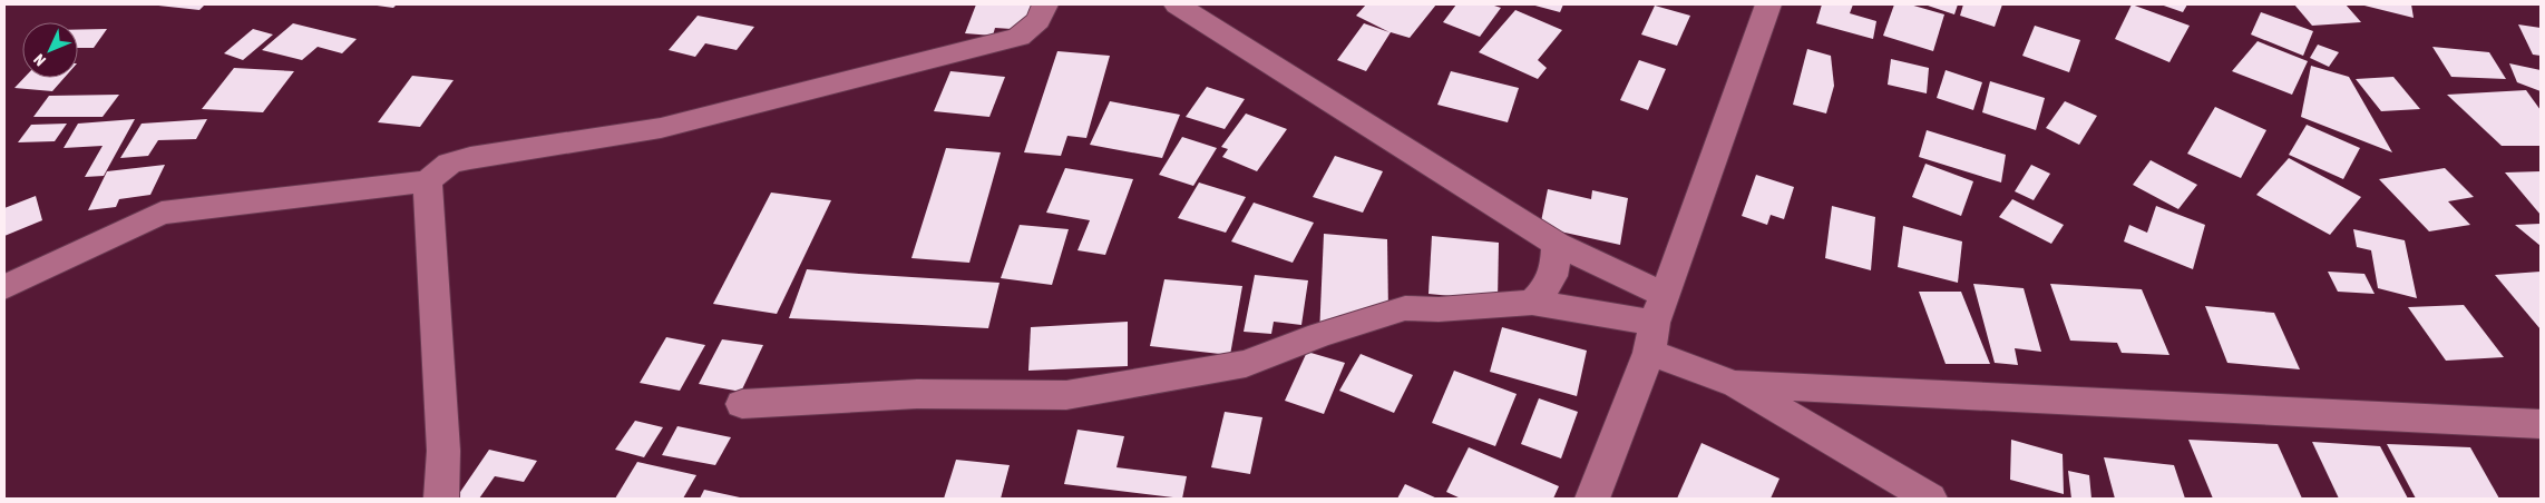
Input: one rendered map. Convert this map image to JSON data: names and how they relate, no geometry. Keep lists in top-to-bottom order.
{
  "north": "bottom left"
}
